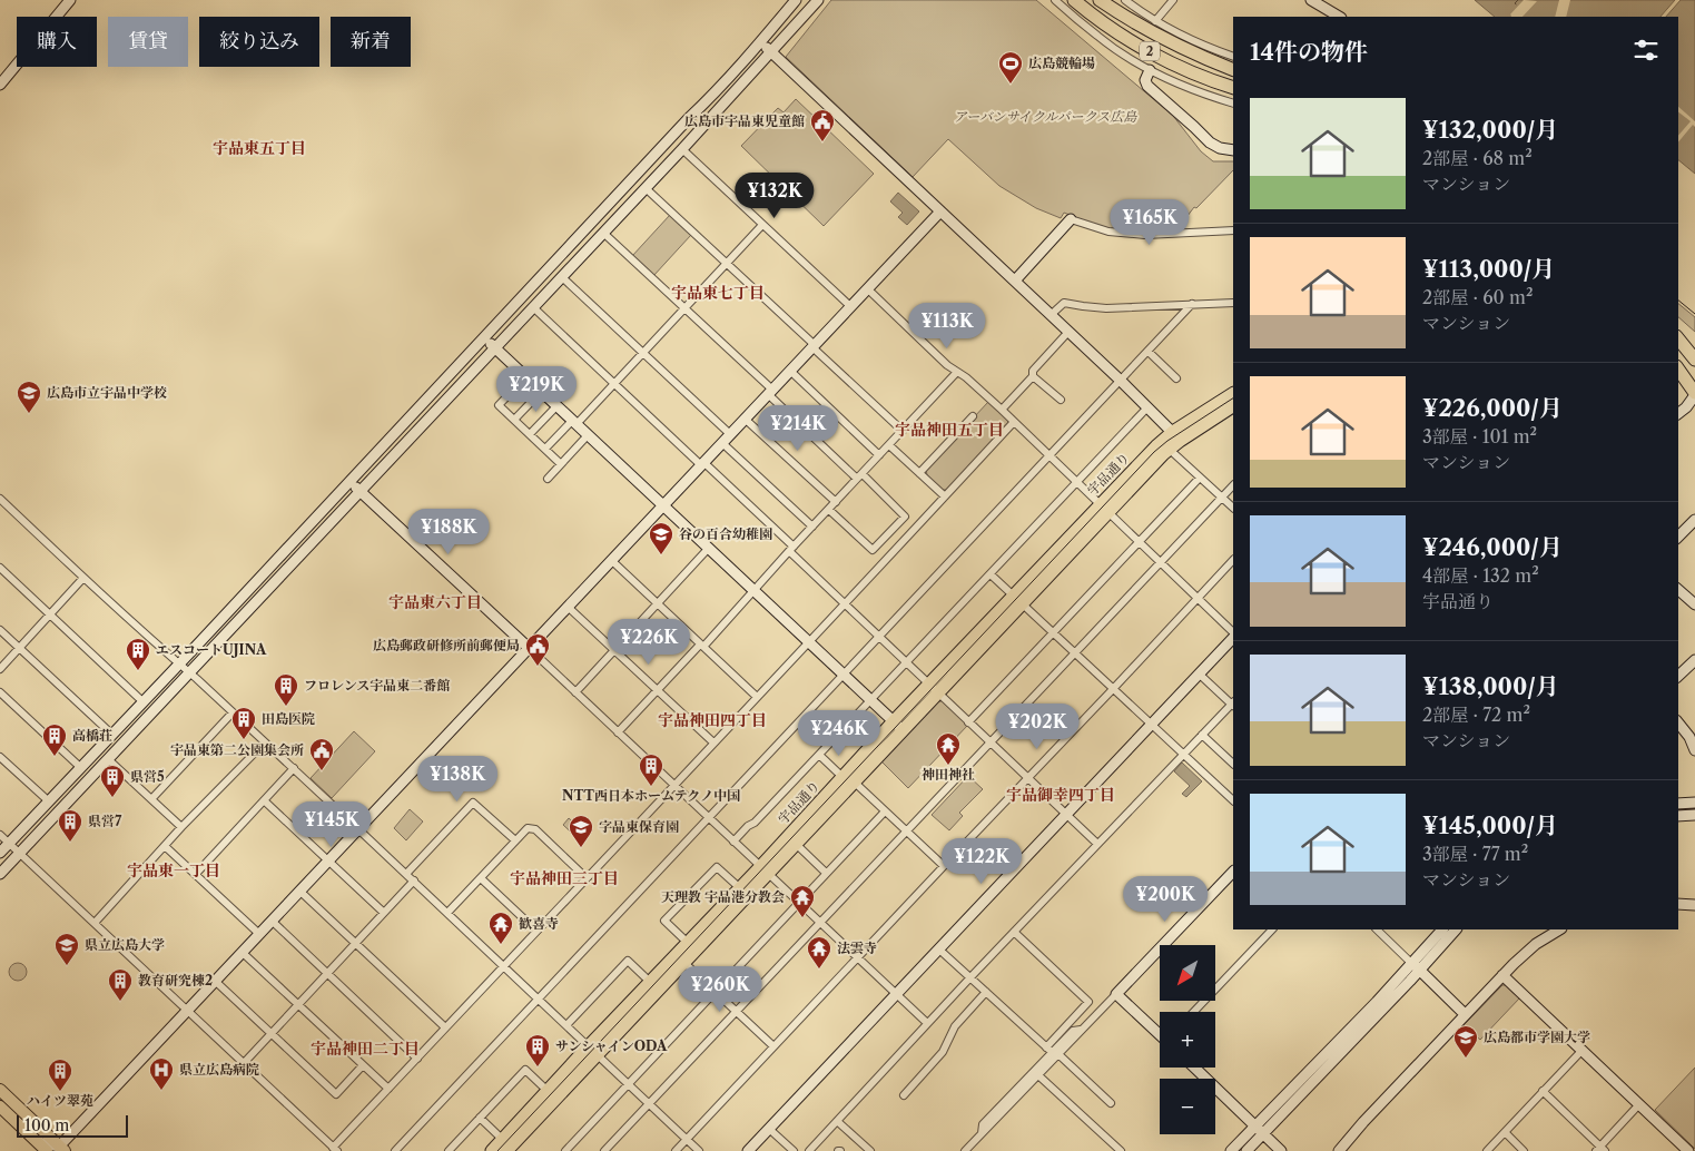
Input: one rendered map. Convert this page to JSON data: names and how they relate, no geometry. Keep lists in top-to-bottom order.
{
  "streets": {
    "highway": ["2", "宇品通り"]
  },
  "districts": [
    "宇品東五丁目",
    "宇品東七丁目",
    "宇品神田五丁目",
    "宇品東六丁目",
    "宇品神田四丁目",
    "宇品御幸四丁目",
    "宇品東一丁目",
    "宇品神田三丁目",
    "宇品神田二丁目"
  ],
  "parks": ["アーバンサイクルパークス広島"],
  "places": {
    "sports": ["広島競輪場"],
    "public building": ["広島市宇品東児童館", "広島郵政研修所前郵便局", "宇品東第二公園集会所"],
    "school or university": [
      "広島市立宇品中学校",
      "谷の百合幼稚園",
      "字品東保育園",
      "県立広島大学",
      "広島都市学園大学"
    ],
    "building": [
      "エスコートUJINA",
      "フロレンス宇品東二番館",
      "田島医院",
      "高橋荘",
      "NTT西日本ホームテクノ中国",
      "県営5",
      "県営7",
      "教育研究棟2",
      "サンシャインODA",
      "ハイツ翠苑"
    ],
    "temple": [
      "神田神社",
      "天理教 宇品港分教会",
      "歓喜寺",
      "法雲寺"
    ],
    "hospital": ["県立広島病院"]
  },
  "scale_bar": "100 m",
  "north": "bottom left",
  "page": {
    "chip": [
      "購入",
      "賃貸",
      "絞り込み",
      "新着"
    ],
    "heading": "14件の物件",
    "list": [
      {
        "name": "¥132,000/月",
        "note": "2部屋 · 68 m² · マンション"
      },
      {
        "name": "¥113,000/月",
        "note": "2部屋 · 60 m² · マンション"
      },
      {
        "name": "¥226,000/月",
        "note": "3部屋 · 101 m² · マンション"
      },
      {
        "name": "¥246,000/月",
        "note": "4部屋 · 132 m² · 宇品通り"
      },
      {
        "name": "¥138,000/月",
        "note": "2部屋 · 72 m² · マンション"
      },
      {
        "name": "¥145,000/月",
        "note": "3部屋 · 77 m² · マンション"
      }
    ],
    "price": [
      "¥132K",
      "¥165K",
      "¥113K",
      "¥219K",
      "¥214K",
      "¥188K",
      "¥226K",
      "¥202K",
      "¥246K",
      "¥138K",
      "¥145K",
      "¥122K",
      "¥200K",
      "¥260K"
    ],
    "map_buttons": ["+", "−"],
    "scale": "100 m"
  }
}
